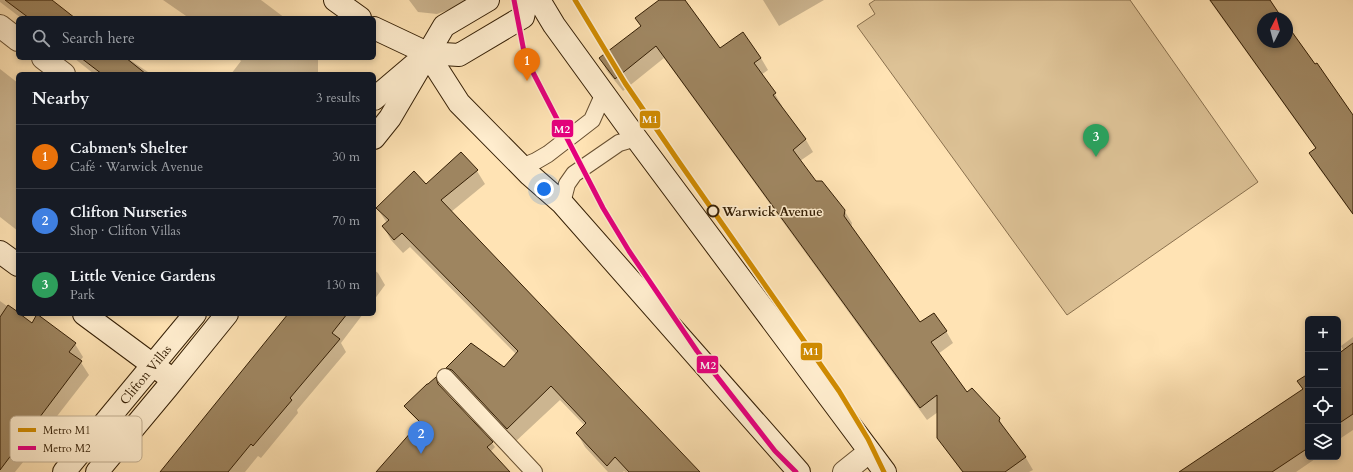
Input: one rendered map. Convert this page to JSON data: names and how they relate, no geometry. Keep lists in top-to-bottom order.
{
  "streets": {
    "street": ["Clifton Villas"]
  },
  "places": ["Warwick Avenue"],
  "lines": ["metro line M1", "metro line M2"],
  "legend": ["Metro M1", "Metro M2"],
  "north": "top",
  "page": {
    "search": "Search here",
    "pins": ["1", "3", "2"],
    "heading": ["Nearby", "3 results"],
    "list": [
      {
        "mark": "1",
        "name": "Cabmen's Shelter",
        "note": "Café · Warwick Avenue",
        "value": "30 m"
      },
      {
        "mark": "2",
        "name": "Clifton Nurseries",
        "note": "Shop · Clifton Villas",
        "value": "70 m"
      },
      {
        "mark": "3",
        "name": "Little Venice Gardens",
        "note": "Park",
        "value": "130 m"
      }
    ],
    "map_buttons": ["+", "−"]
  }
}
